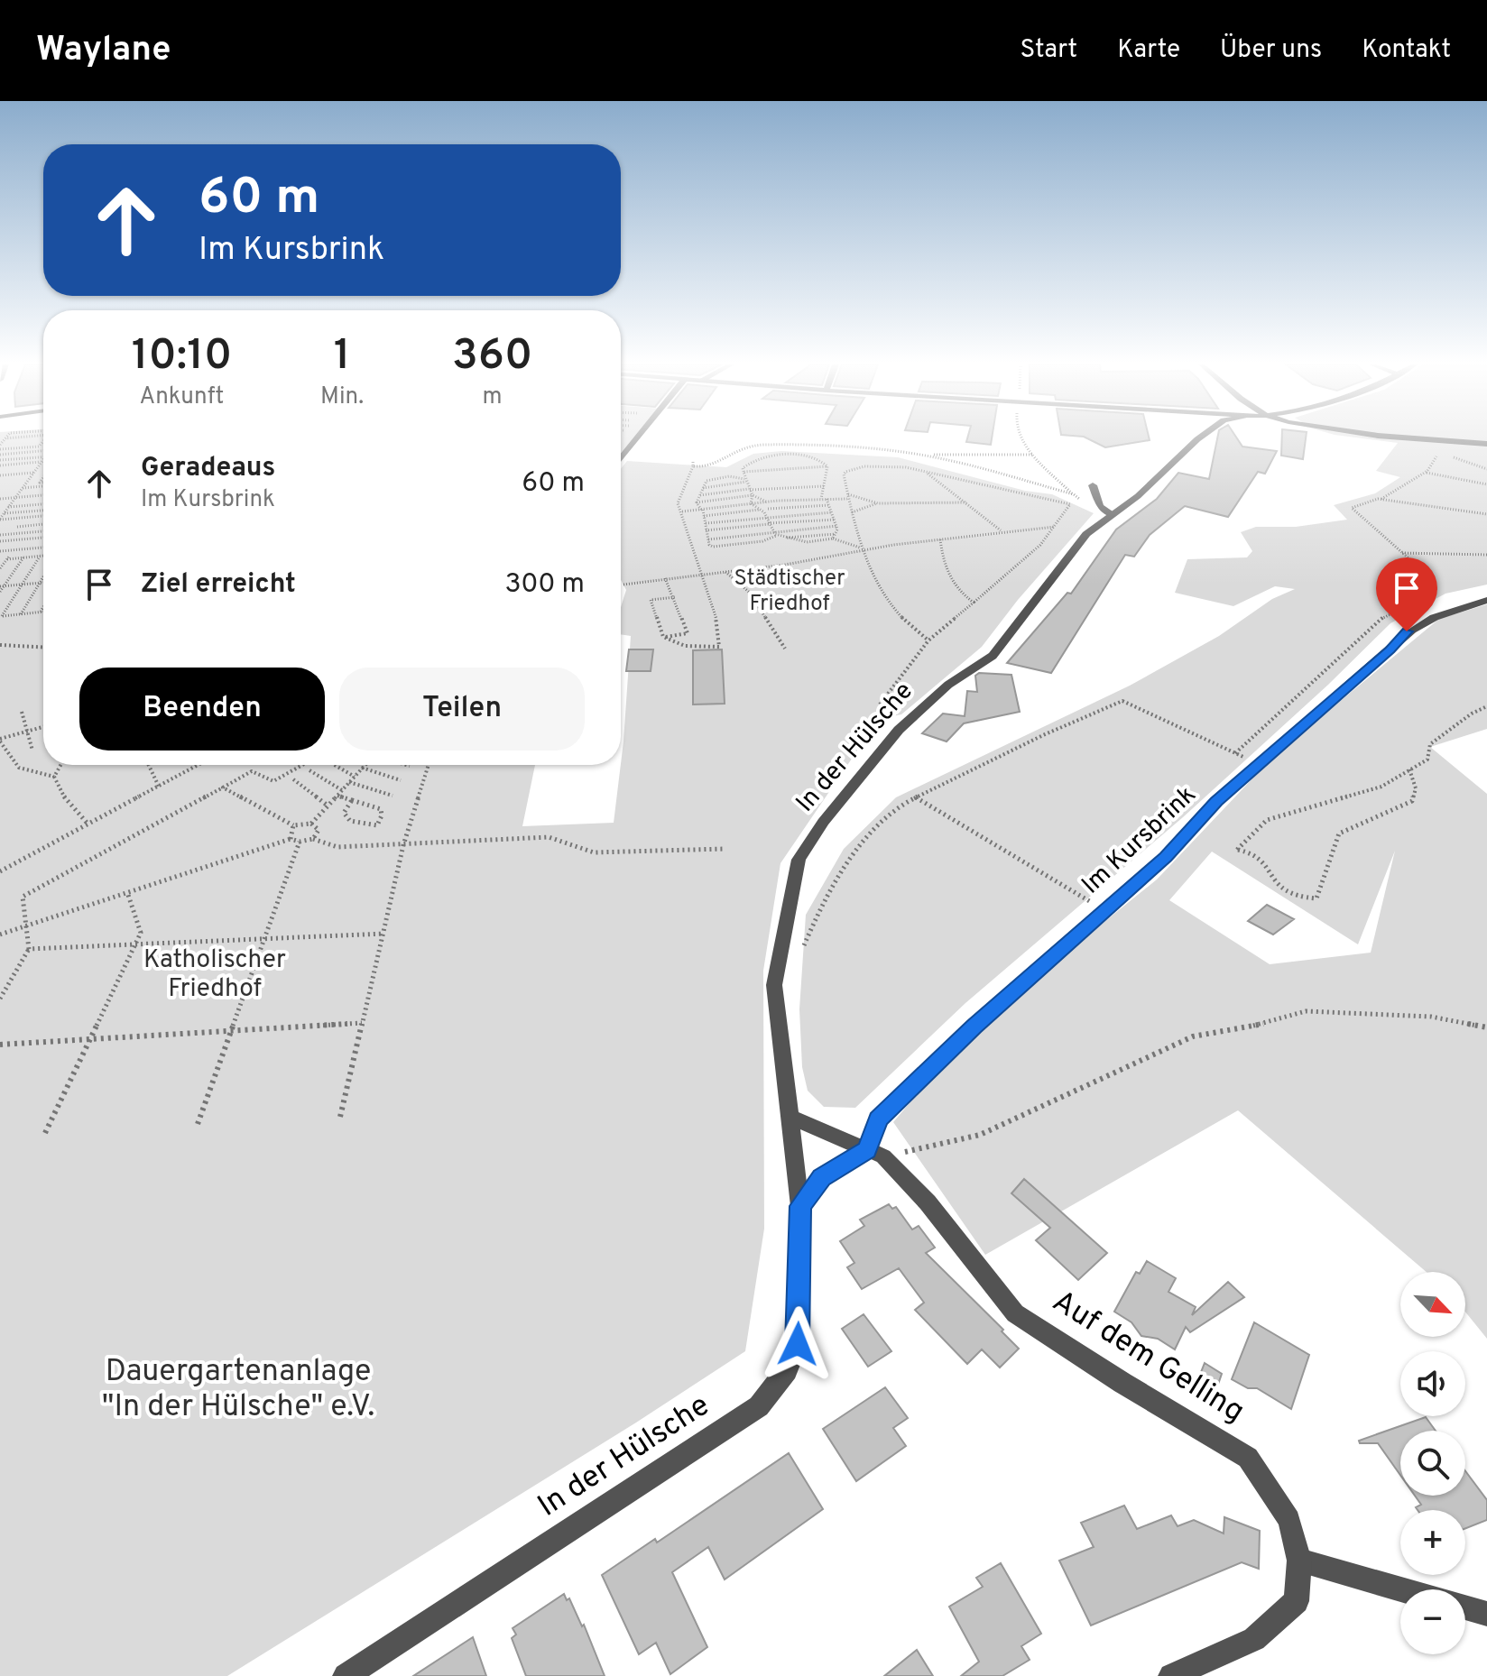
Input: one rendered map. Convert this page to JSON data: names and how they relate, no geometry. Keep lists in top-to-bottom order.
{
  "streets": {
    "street": ["In der Hülsche", "Im Kursbrink", "Auf dem Gelling"]
  },
  "crossings": [
    ["In der Hülsche", "Auf dem Gelling"],
    ["Im Kursbrink", "Auf dem Gelling"]
  ],
  "parks": ["Städtischer Friedhof", "Katholischer Friedhof", "Dauergartenanlage \"In der Hülsche\" e.V."],
  "north": "bottom right",
  "page": {
    "header": "Waylane",
    "nav": [
      "Start",
      "Karte",
      "Über uns",
      "Kontakt"
    ],
    "turn": ["60 m", "Im Kursbrink"],
    "eta": [
      "10:10",
      "Ankunft",
      "1",
      "Min.",
      "360",
      "m"
    ],
    "list": [
      {
        "name": "Geradeaus",
        "note": "Im Kursbrink",
        "value": "60 m"
      },
      {
        "name": "Ziel erreicht",
        "value": "300 m"
      }
    ],
    "buttons": ["Beenden", "Teilen"],
    "map_buttons": ["+", "−"]
  }
}
